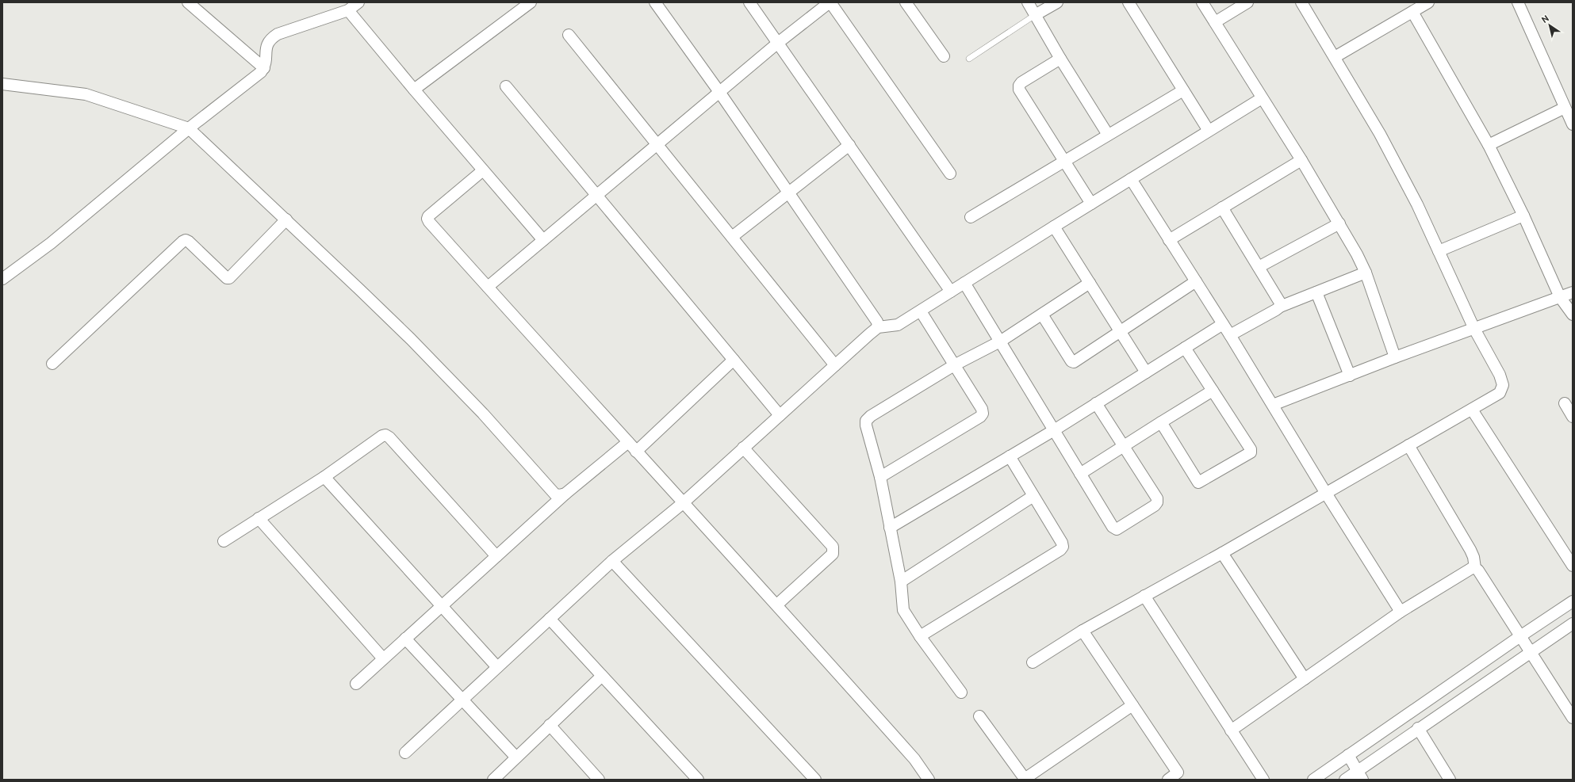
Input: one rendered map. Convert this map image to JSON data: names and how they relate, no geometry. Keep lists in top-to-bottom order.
{
  "north": "top left"
}
